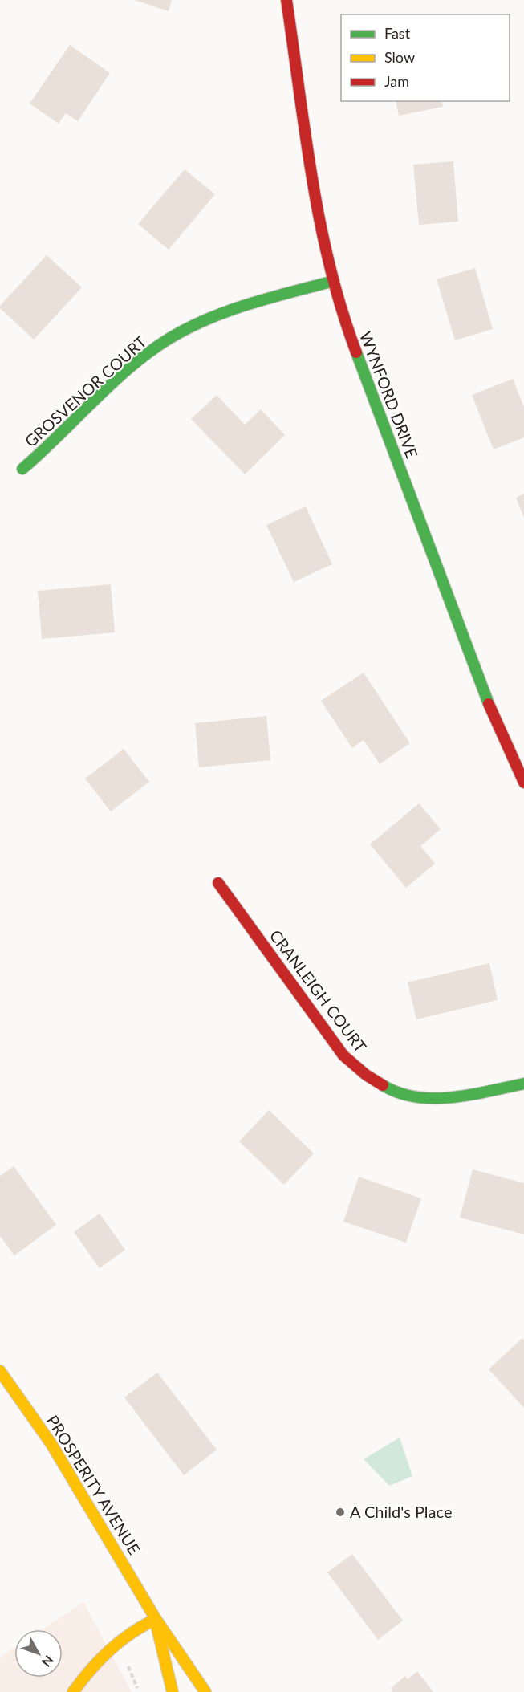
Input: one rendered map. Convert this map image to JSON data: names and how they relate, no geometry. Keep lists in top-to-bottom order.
{
  "streets": {
    "street": [
      "GROSVENOR COURT",
      "WYNFORD DRIVE",
      "CRANLEIGH COURT",
      "PROSPERITY AVENUE"
    ]
  },
  "crossings": [
    ["GROSVENOR COURT", "WYNFORD DRIVE"]
  ],
  "places": ["A Child's Place"],
  "legend": ["Fast", "Slow", "Jam"],
  "north": "bottom right"
}
